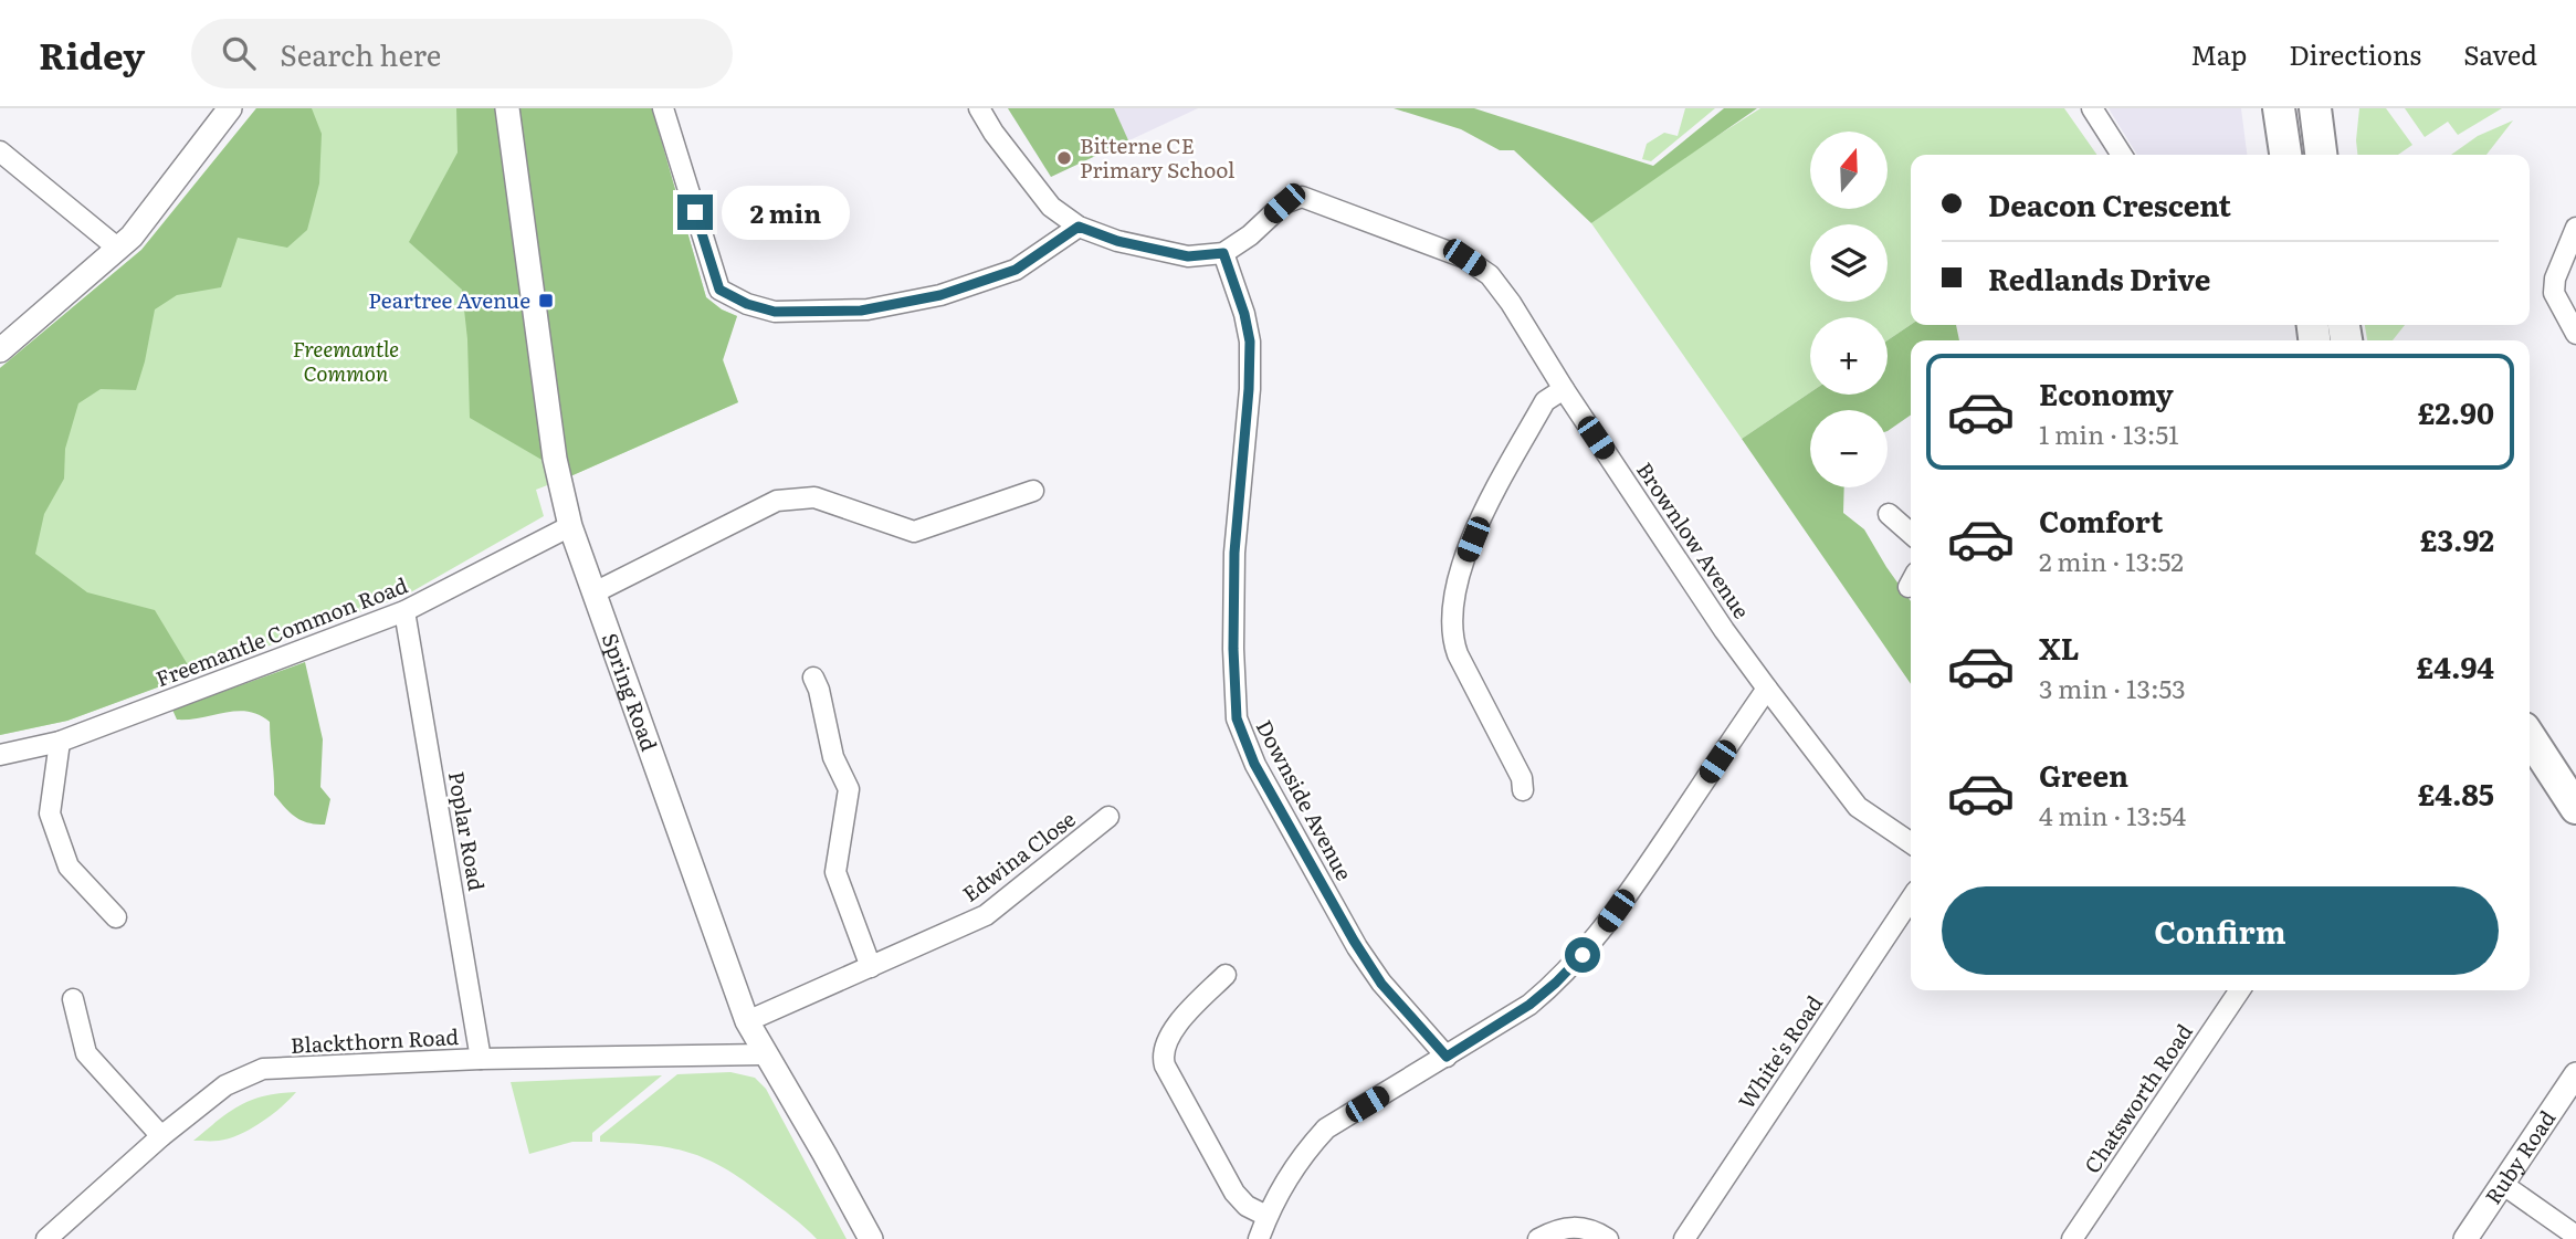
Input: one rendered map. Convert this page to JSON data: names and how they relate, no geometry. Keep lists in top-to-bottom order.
{
  "streets": {
    "street": [
      "Brownlow Avenue",
      "Freemantle Common Road",
      "Spring Road",
      "Downside Avenue",
      "Poplar Road",
      "Edwina Close",
      "Blackthorn Road",
      "White's Road",
      "Chatsworth Road",
      "Ruby Road"
    ]
  },
  "crossings": [
    ["Brownlow Avenue", "Downside Avenue"],
    ["Freemantle Common Road", "Spring Road"],
    ["Freemantle Common Road", "Poplar Road"],
    ["Spring Road", "Edwina Close"],
    ["Spring Road", "Blackthorn Road"],
    ["Poplar Road", "Blackthorn Road"]
  ],
  "parks": ["Freemantle Common"],
  "places": {
    "other": ["Bitterne CE Primary School"],
    "transit": ["Peartree Avenue"]
  },
  "north": "top",
  "page": {
    "header": "Ridey",
    "search": "Search here",
    "nav": ["Map", "Directions", "Saved"],
    "map_buttons": ["+", "−"],
    "banner": ["Deacon Crescent", "Redlands Drive"],
    "bubble": "2 min",
    "list": [
      {
        "name": "Economy",
        "note": "1 min · 13:51",
        "value": "£2.90"
      },
      {
        "name": "Comfort",
        "note": "2 min · 13:52",
        "value": "£3.92"
      },
      {
        "name": "XL",
        "note": "3 min · 13:53",
        "value": "£4.94"
      },
      {
        "name": "Green",
        "note": "4 min · 13:54",
        "value": "£4.85"
      }
    ],
    "buttons": "Confirm"
  }
}
